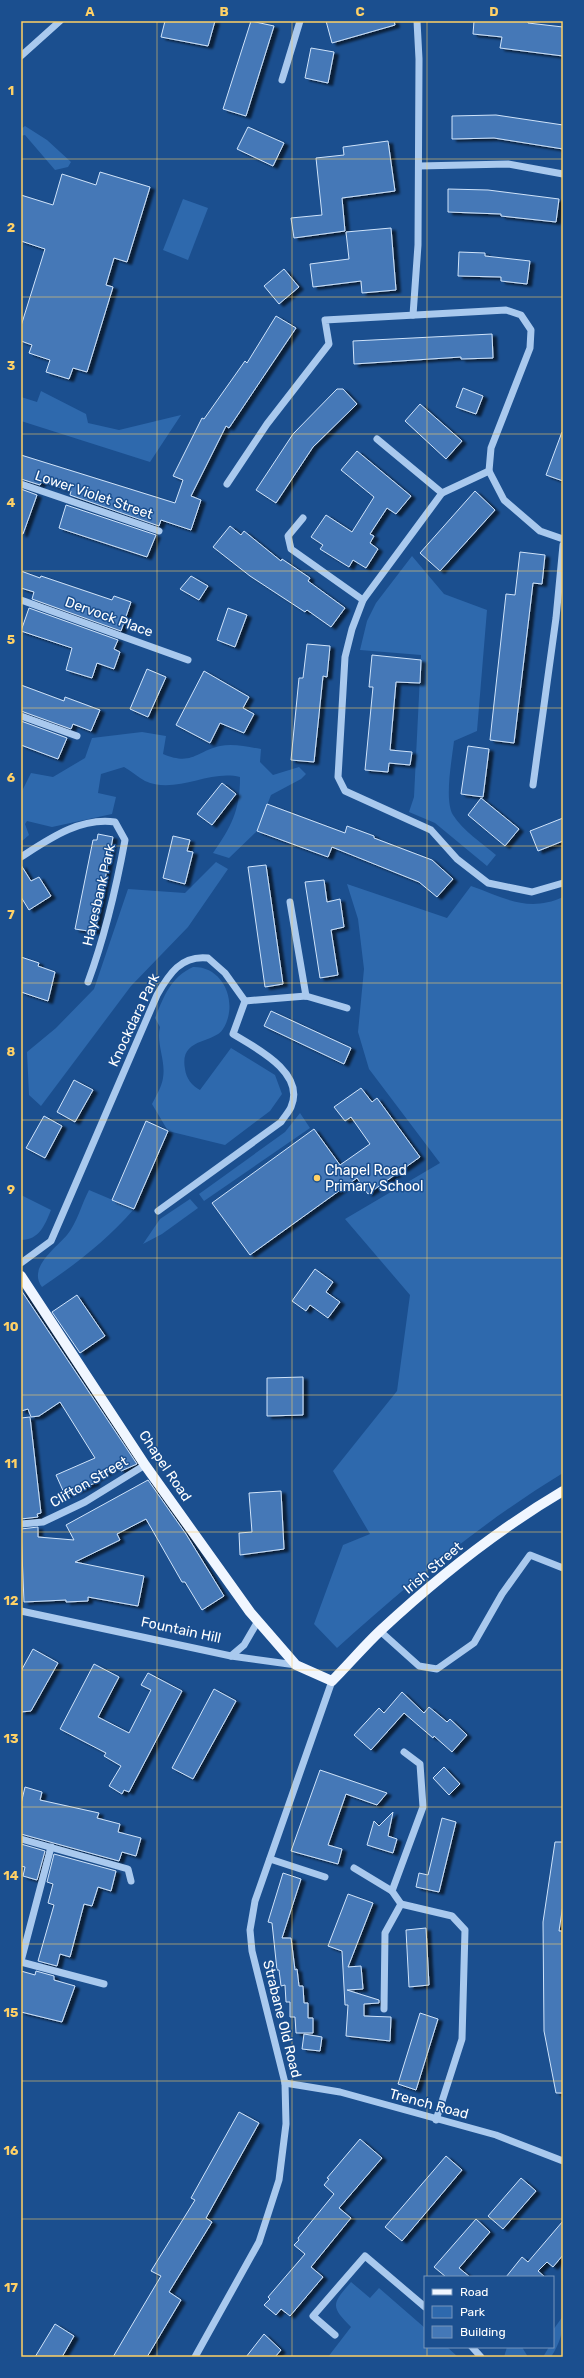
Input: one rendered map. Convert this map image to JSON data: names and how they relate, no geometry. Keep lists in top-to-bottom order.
{
  "streets": {
    "main road": ["Chapel Road", "Irish Street", "Fountain Hill"],
    "street": [
      "Lower Violet Street",
      "Dervock Place",
      "Hayesbank Park",
      "Knockdara Park",
      "Clifton Street",
      "Strabane Old Road",
      "Trench Road"
    ]
  },
  "crossings": [
    ["Chapel Road", "Clifton Street"],
    ["Chapel Road", "Fountain Hill"],
    ["Irish Street", "Fountain Hill"],
    ["Irish Street", "Strabane Old Road"],
    ["Fountain Hill", "Strabane Old Road"],
    ["Strabane Old Road", "Trench Road"]
  ],
  "places": ["Chapel Road Primary School"],
  "legend": ["Road", "Park", "Building"],
  "grid": {
    "columns": [
      "A",
      "B",
      "C",
      "D"
    ],
    "rows": [
      "1",
      "2",
      "3",
      "4",
      "5",
      "6",
      "7",
      "8",
      "9",
      "10",
      "11",
      "12",
      "13",
      "14",
      "15",
      "16",
      "17"
    ]
  }
}
